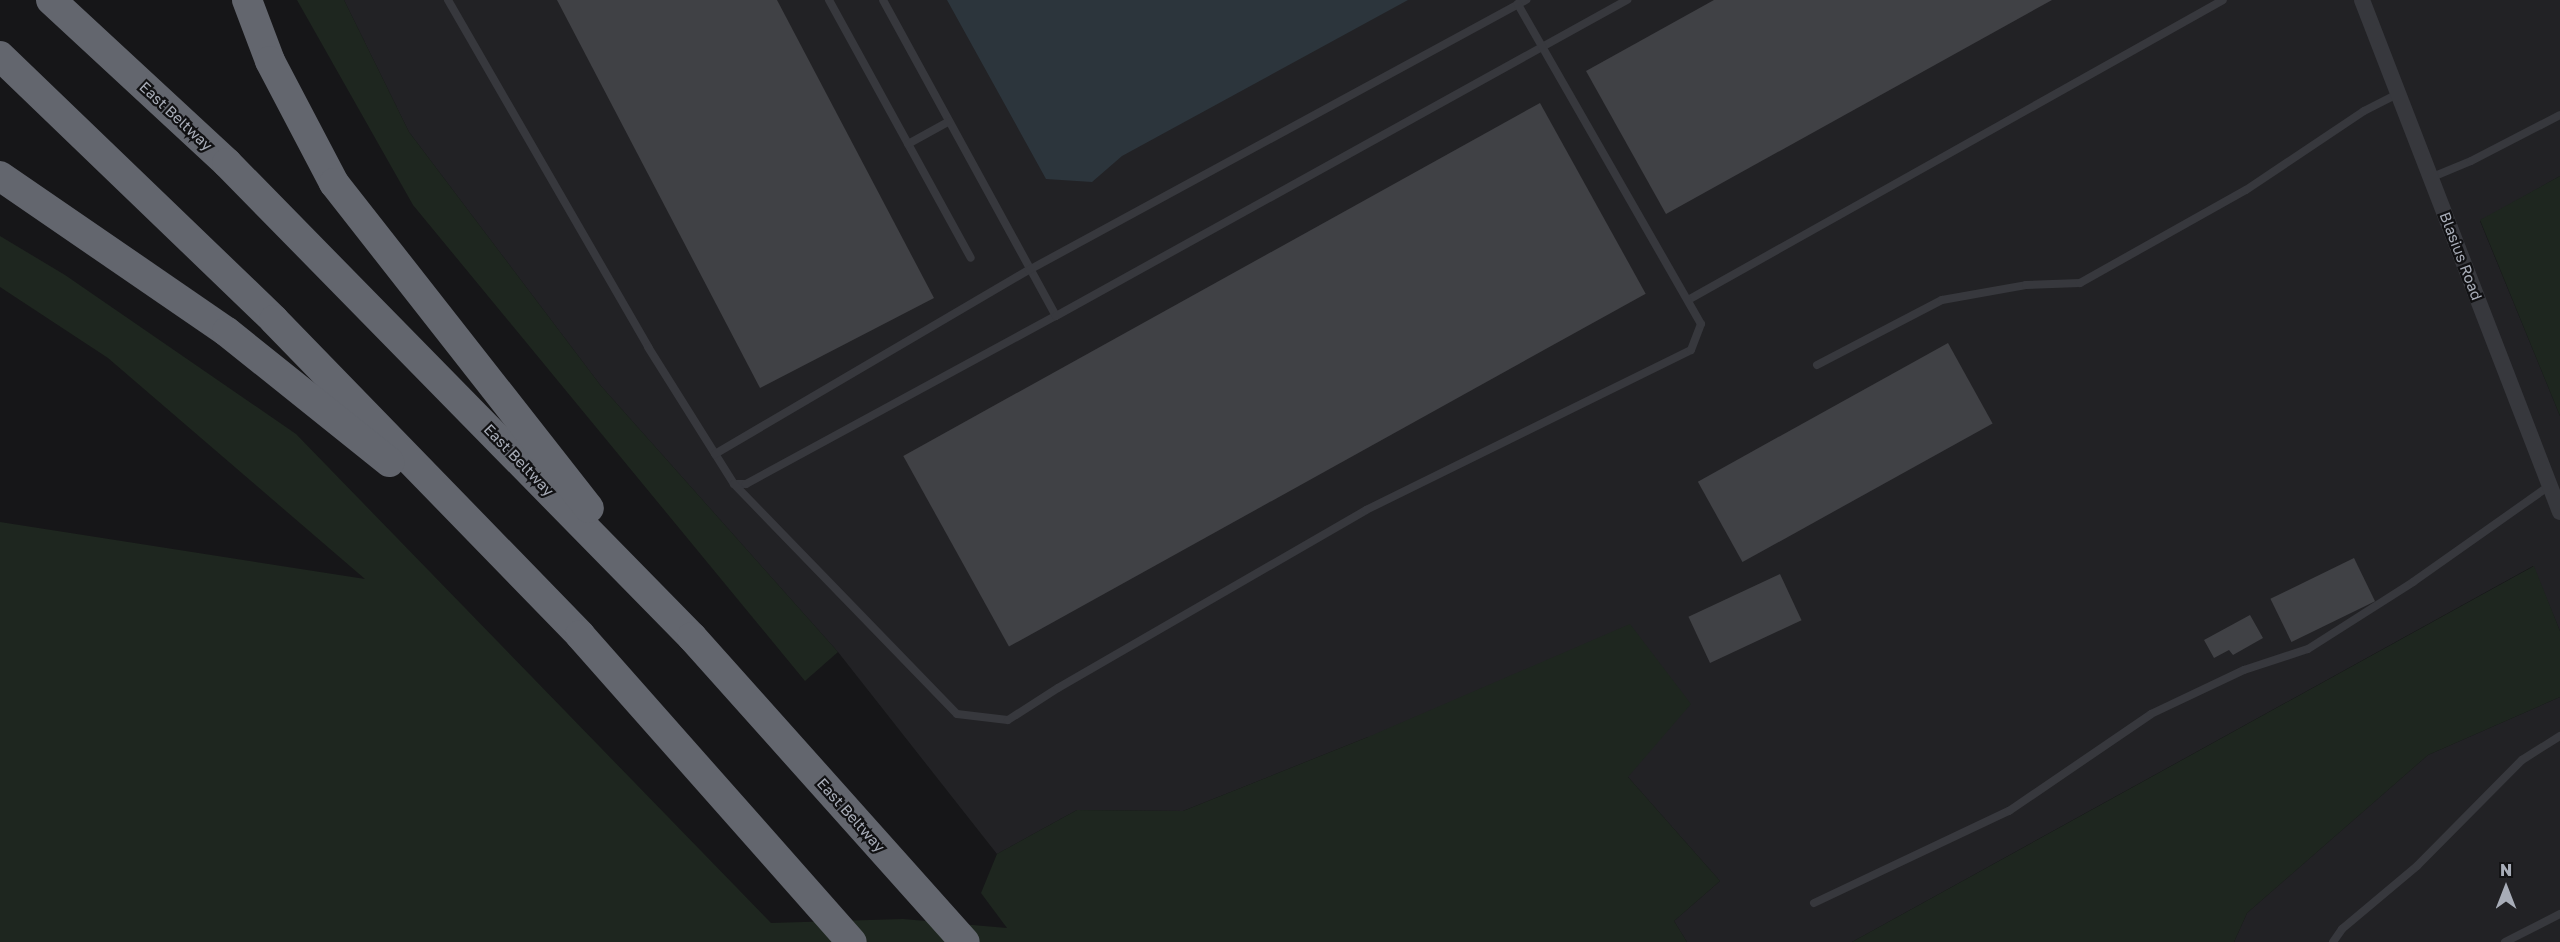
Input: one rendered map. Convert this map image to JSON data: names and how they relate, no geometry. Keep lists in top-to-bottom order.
{
  "streets": {
    "highway": ["East Beltway"],
    "street": ["Blasius Road"]
  },
  "north": "top"
}
